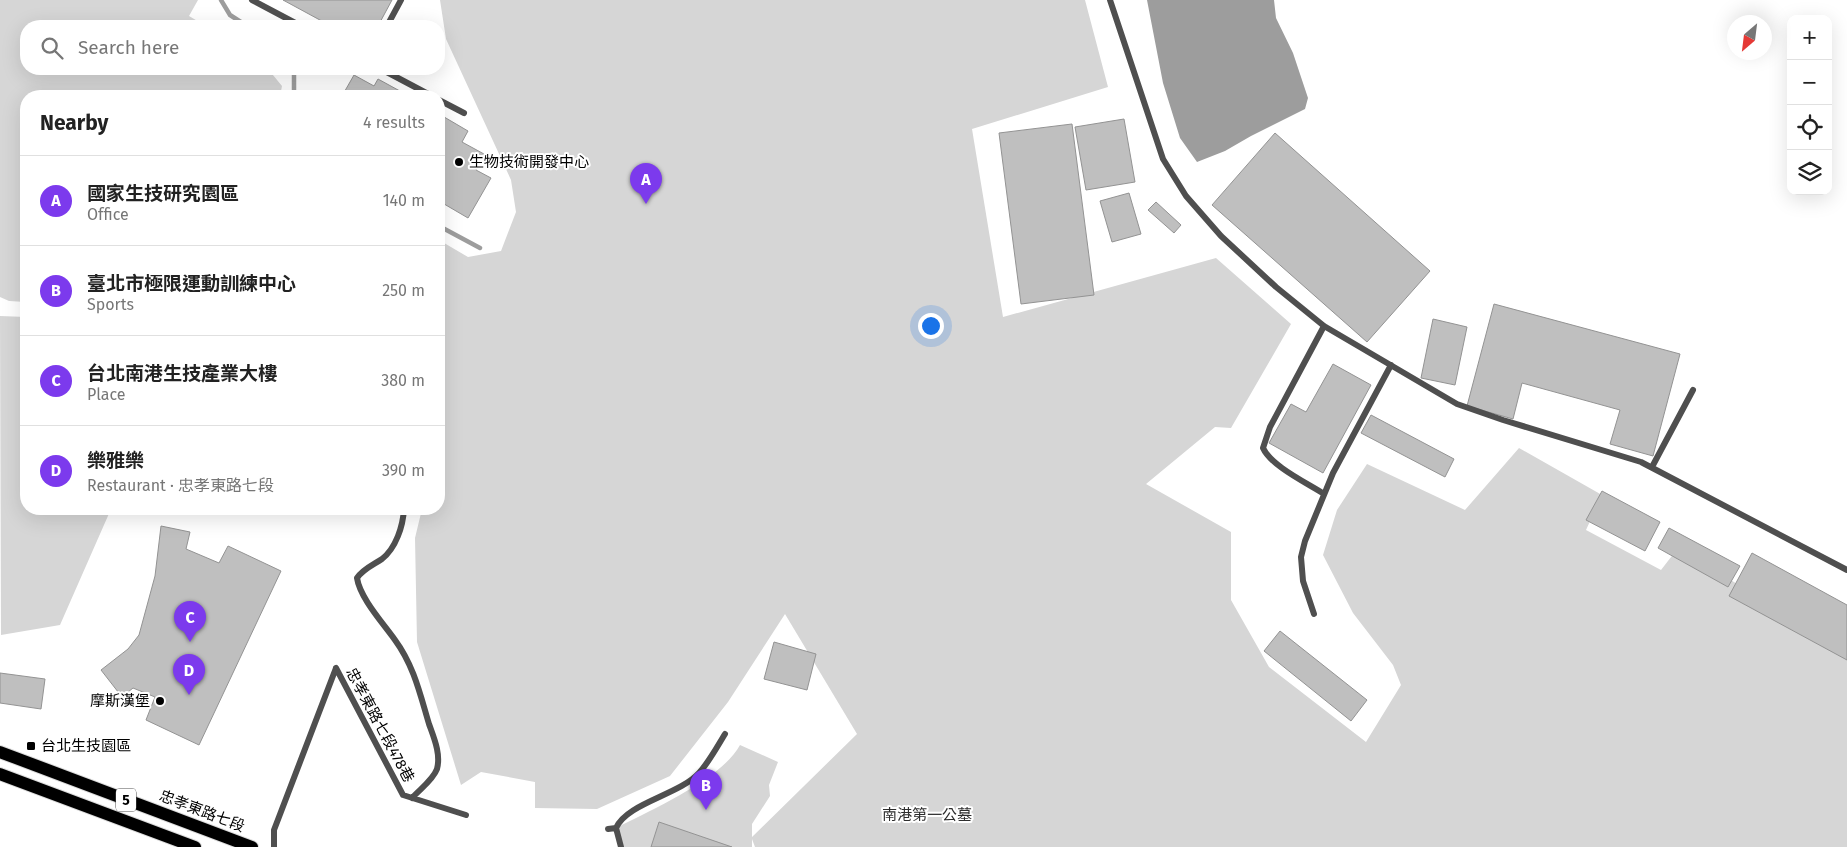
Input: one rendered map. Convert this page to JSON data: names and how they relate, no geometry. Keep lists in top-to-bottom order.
{
  "streets": {
    "main road": ["5", "忠孝東路七段"],
    "lane": ["忠孝東路七段478巷"]
  },
  "parks": ["南港第一公墓"],
  "places": {
    "other": ["生物技術開發中心", "摩斯漢堡"],
    "transit": ["台北生技園區"]
  },
  "north": "bottom left",
  "page": {
    "map_buttons": ["+", "−"],
    "search": "Search here",
    "heading": ["Nearby", "4 results"],
    "list": [
      {
        "mark": "A",
        "name": "國家生技研究園區",
        "note": "Office",
        "value": "140 m"
      },
      {
        "mark": "B",
        "name": "臺北市極限運動訓練中心",
        "note": "Sports",
        "value": "250 m"
      },
      {
        "mark": "C",
        "name": "台北南港生技產業大樓",
        "note": "Place",
        "value": "380 m"
      },
      {
        "mark": "D",
        "name": "樂雅樂",
        "note": "Restaurant · 忠孝東路七段",
        "value": "390 m"
      }
    ],
    "pins": [
      "A",
      "C",
      "D",
      "B"
    ]
  }
}
